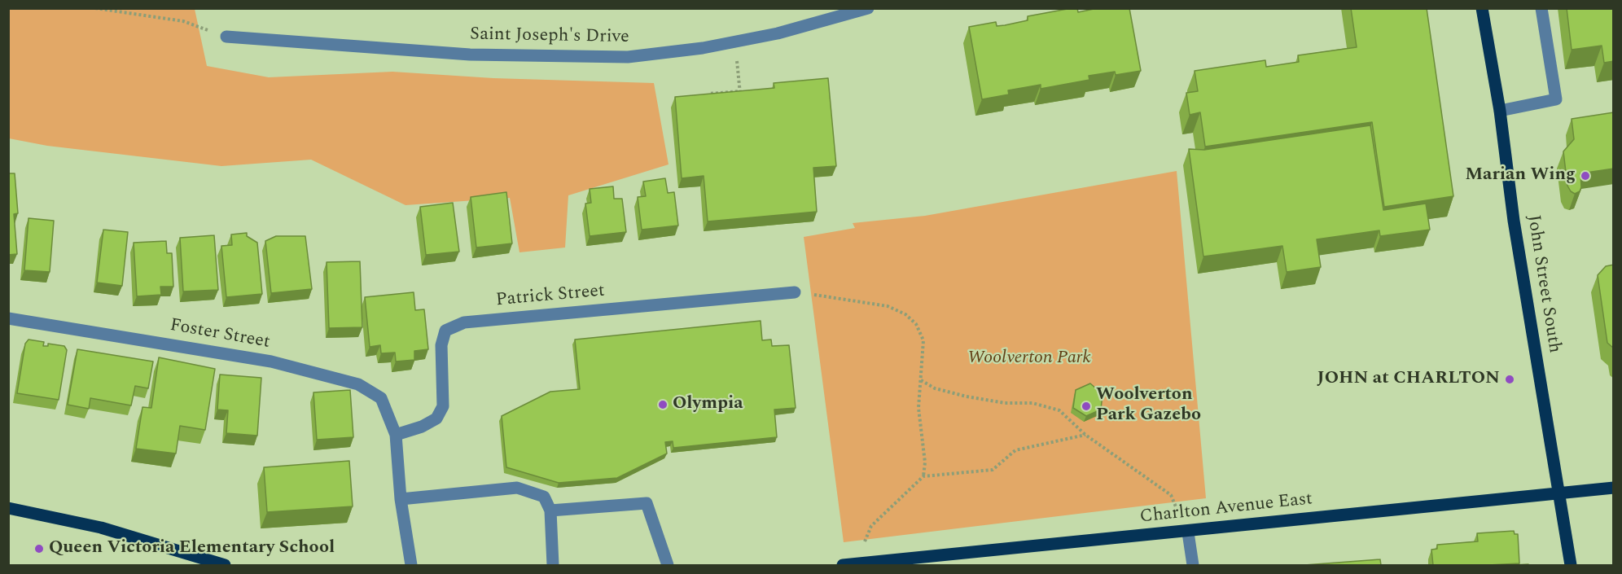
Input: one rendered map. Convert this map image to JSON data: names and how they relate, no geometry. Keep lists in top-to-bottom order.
{
  "streets": {
    "main road": ["John Street South", "Charlton Avenue East"],
    "street": ["Saint Joseph's Drive", "Patrick Street", "Foster Street"]
  },
  "crossings": [
    ["John Street South", "Charlton Avenue East"],
    ["Patrick Street", "Foster Street"]
  ],
  "parks": ["Woolverton Park"],
  "places": [
    "Marian Wing",
    "JOHN at CHARLTON",
    "Olympia",
    "Woolverton Park Gazebo",
    "Queen Victoria Elementary School"
  ]
}
